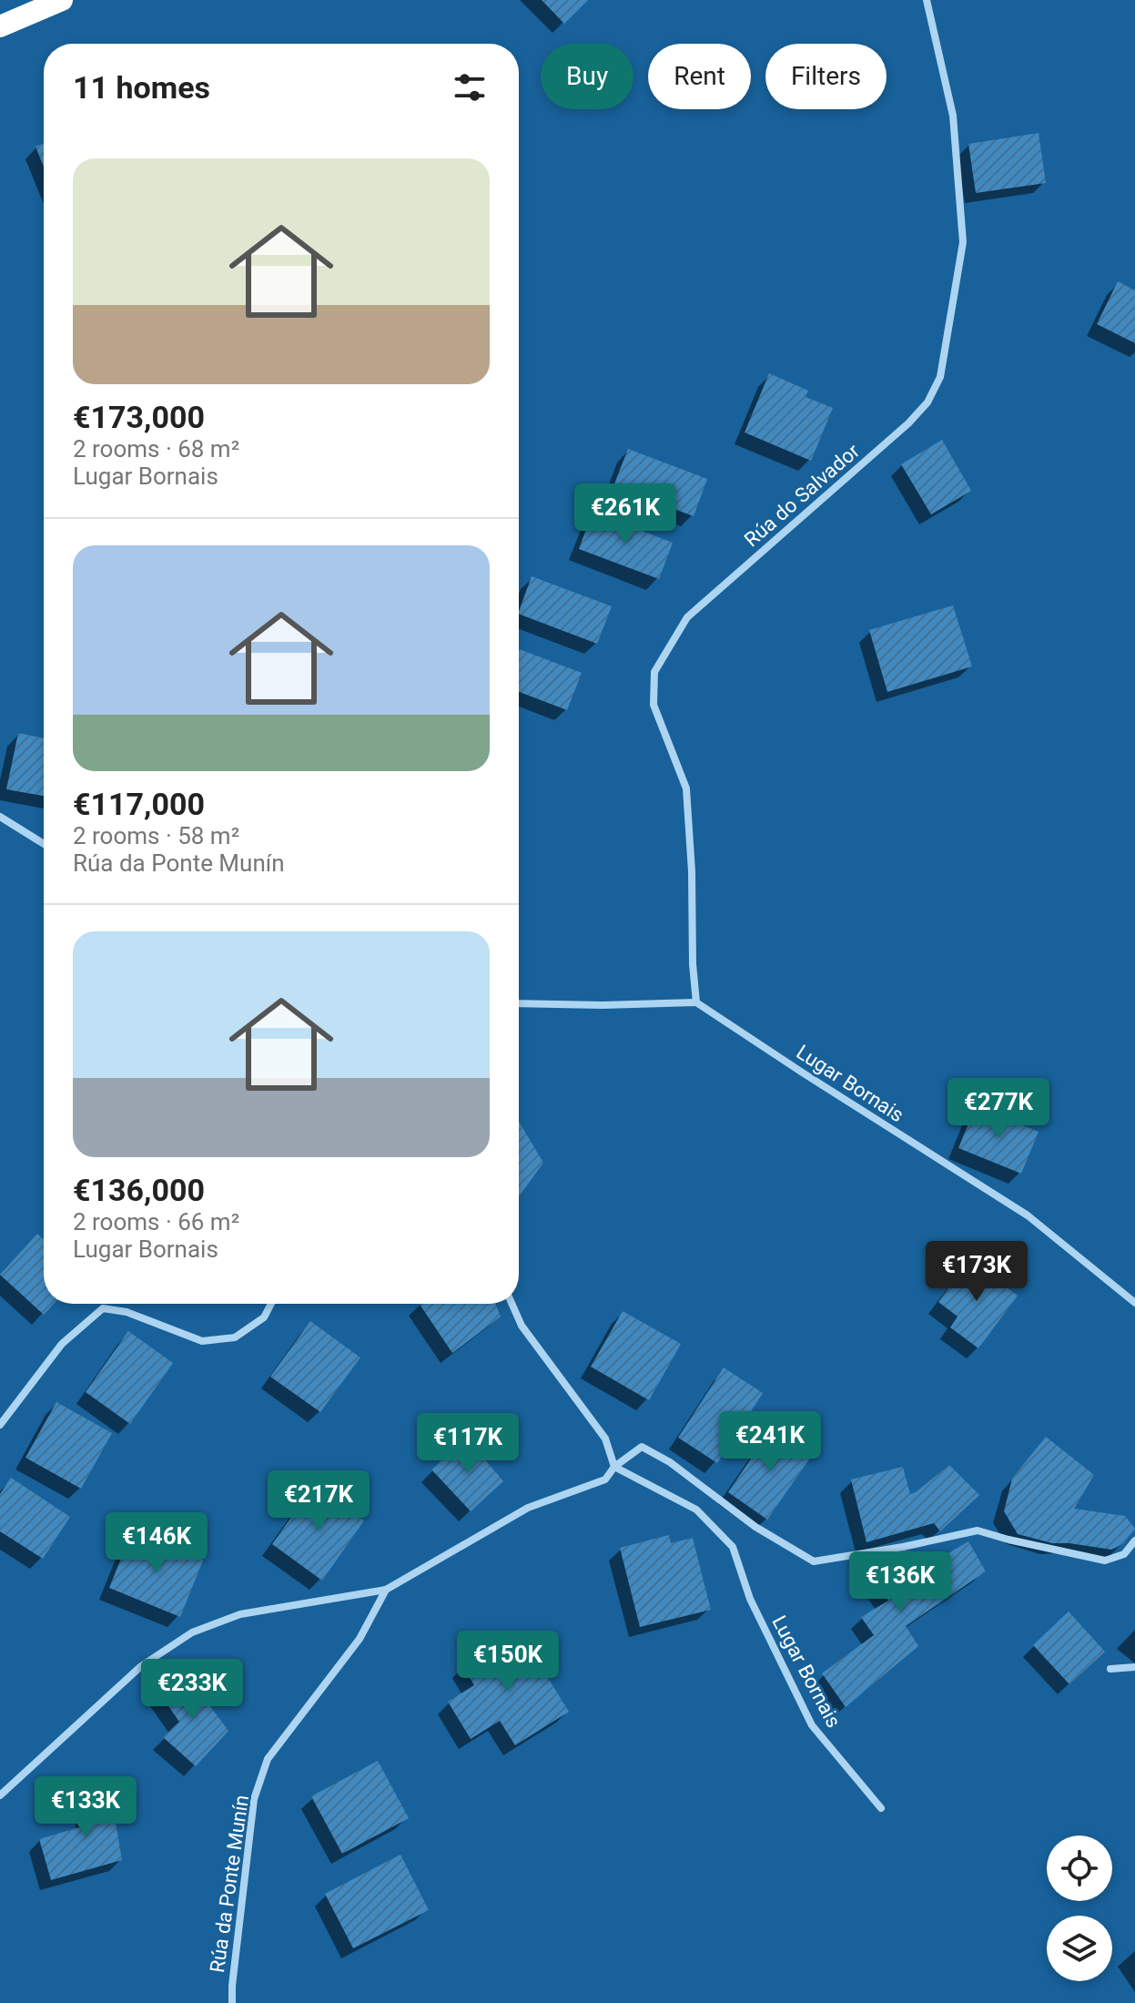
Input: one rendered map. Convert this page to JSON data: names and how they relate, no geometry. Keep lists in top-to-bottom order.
{
  "streets": {
    "street": ["Rúa do Salvador", "Lugar Bornais", "Rúa da Ponte Munín"]
  },
  "crossings": [
    ["Rúa do Salvador", "Lugar Bornais"]
  ],
  "page": {
    "chip": ["Buy", "Rent", "Filters"],
    "heading": "11 homes",
    "list": [
      {
        "name": "€173,000",
        "note": "2 rooms · 68 m² · Lugar Bornais"
      },
      {
        "name": "€117,000",
        "note": "2 rooms · 58 m² · Rúa da Ponte Munín"
      },
      {
        "name": "€136,000",
        "note": "2 rooms · 66 m² · Lugar Bornais"
      }
    ],
    "price": [
      "€261K",
      "€277K",
      "€173K",
      "€241K",
      "€117K",
      "€217K",
      "€146K",
      "€136K",
      "€150K",
      "€233K",
      "€133K"
    ]
  }
}
